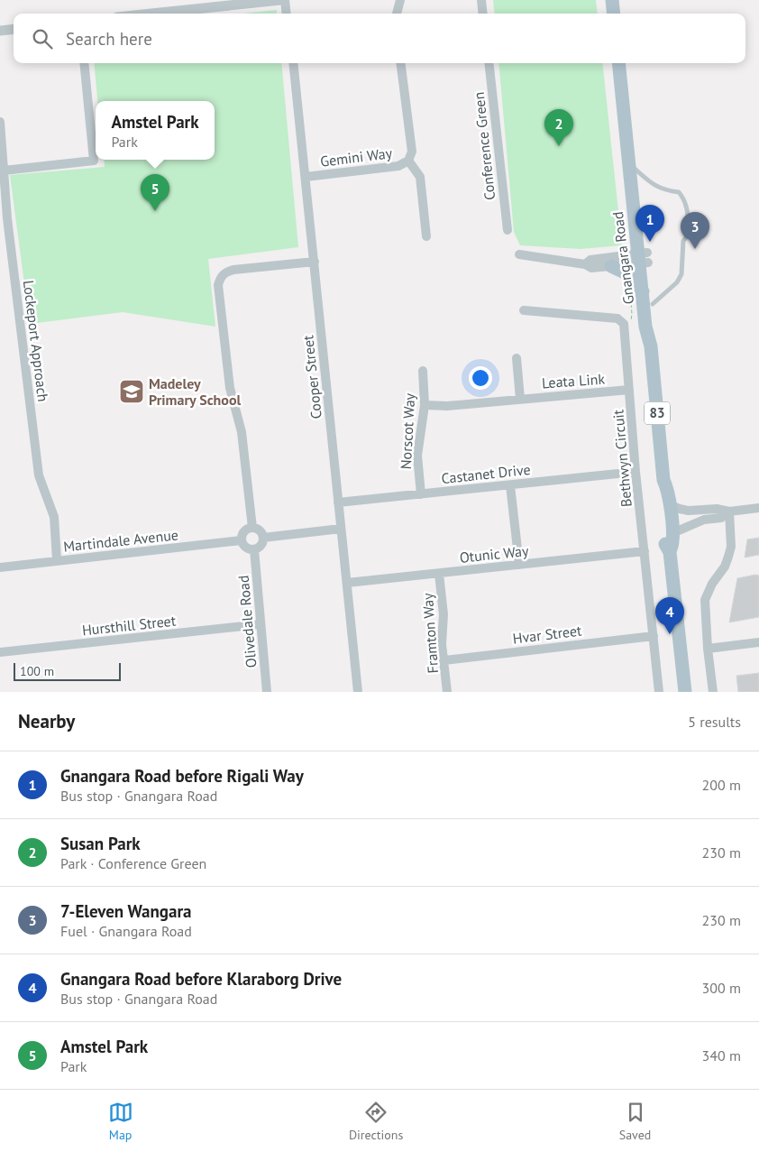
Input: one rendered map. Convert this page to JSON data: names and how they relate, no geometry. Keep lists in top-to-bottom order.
{
  "streets": {
    "main road": ["Gnangara Road", "83"],
    "street": [
      "Conference Green",
      "Gemini Way",
      "Lockeport Approach",
      "Cooper Street",
      "Leata Link",
      "Norscot Way",
      "Bethwyn Circuit",
      "Castanet Drive",
      "Martindale Avenue",
      "Otunic Way",
      "Olivedale Road",
      "Hursthill Street",
      "Framton Way",
      "Hvar Street"
    ]
  },
  "crossings": [
    ["Gemini Way", "Cooper Street"],
    ["Lockeport Approach", "Martindale Avenue"],
    ["Cooper Street", "Castanet Drive"],
    ["Cooper Street", "Otunic Way"],
    ["Leata Link", "Norscot Way"],
    ["Leata Link", "Bethwyn Circuit"],
    ["Norscot Way", "Castanet Drive"],
    ["Bethwyn Circuit", "Castanet Drive"],
    ["Bethwyn Circuit", "Otunic Way"],
    ["Bethwyn Circuit", "Hvar Street"],
    ["Martindale Avenue", "Olivedale Road"],
    ["Otunic Way", "Framton Way"],
    ["Olivedale Road", "Hursthill Street"],
    ["Framton Way", "Hvar Street"]
  ],
  "places": {
    "school or university": ["Madeley Primary School"]
  },
  "scale_bar": "100 m",
  "page": {
    "search": "Search here",
    "popup": ["Amstel Park", "Park"],
    "pins": [
      "2",
      "5",
      "1",
      "3",
      "4"
    ],
    "scale": "100 m",
    "heading": ["Nearby", "5 results"],
    "list": [
      {
        "mark": "1",
        "name": "Gnangara Road before Rigali Way",
        "note": "Bus stop · Gnangara Road",
        "value": "200 m"
      },
      {
        "mark": "2",
        "name": "Susan Park",
        "note": "Park · Conference Green",
        "value": "230 m"
      },
      {
        "mark": "3",
        "name": "7-Eleven Wangara",
        "note": "Fuel · Gnangara Road",
        "value": "230 m"
      },
      {
        "mark": "4",
        "name": "Gnangara Road before Klaraborg Drive",
        "note": "Bus stop · Gnangara Road",
        "value": "300 m"
      },
      {
        "mark": "5",
        "name": "Amstel Park",
        "note": "Park",
        "value": "340 m"
      }
    ],
    "nav": ["Map", "Directions", "Saved"]
  }
}
